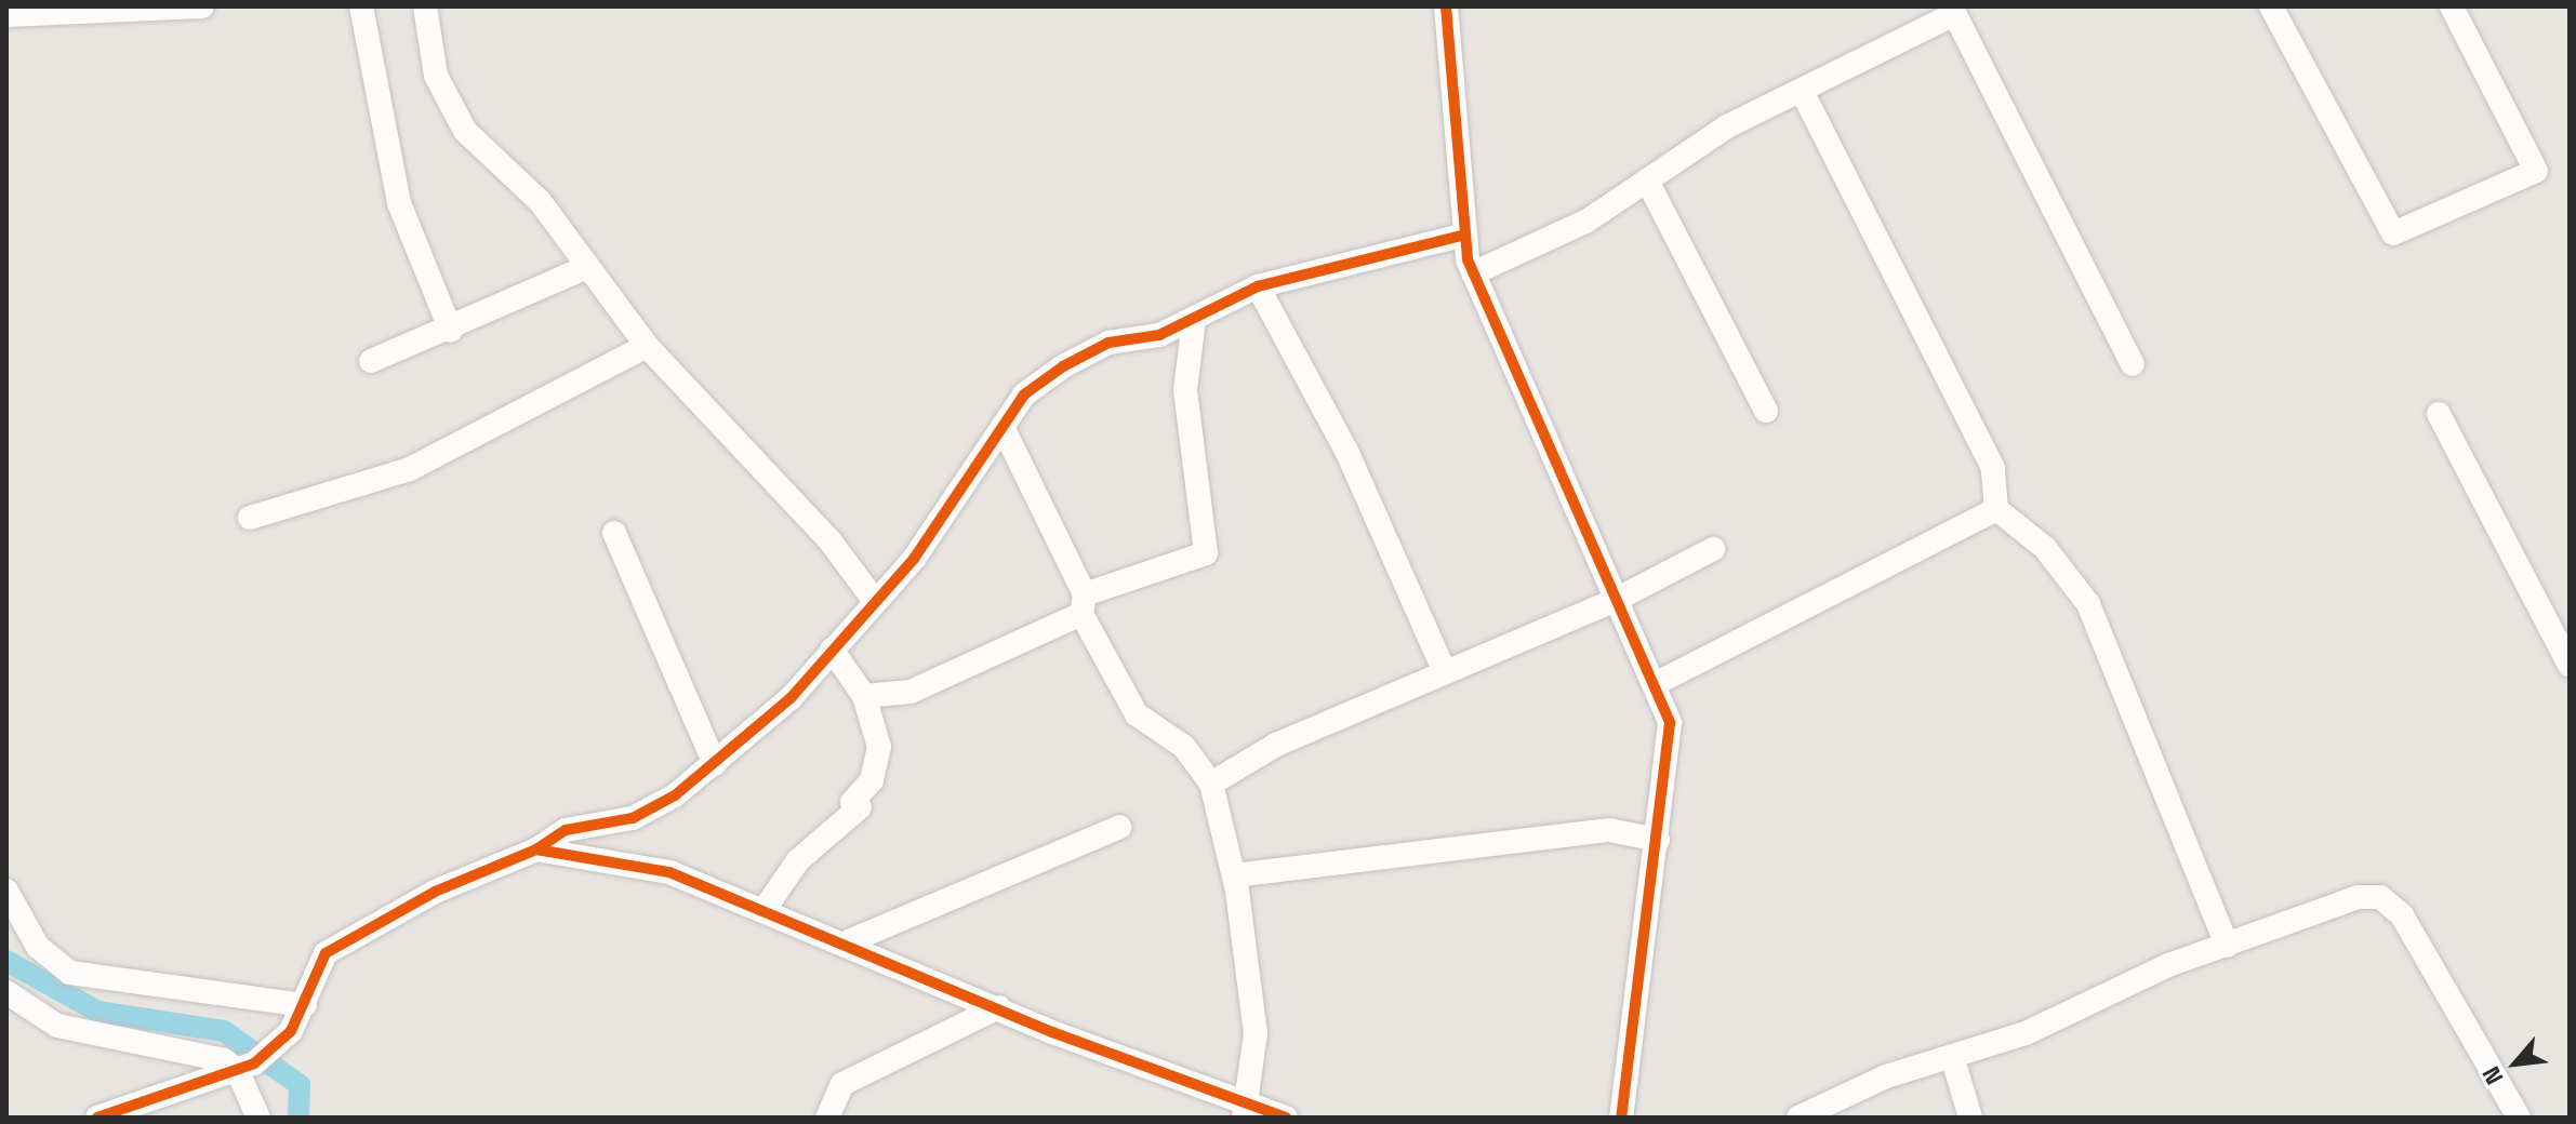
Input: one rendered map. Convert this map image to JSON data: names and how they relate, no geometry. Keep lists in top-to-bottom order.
{
  "north": "bottom left"
}
